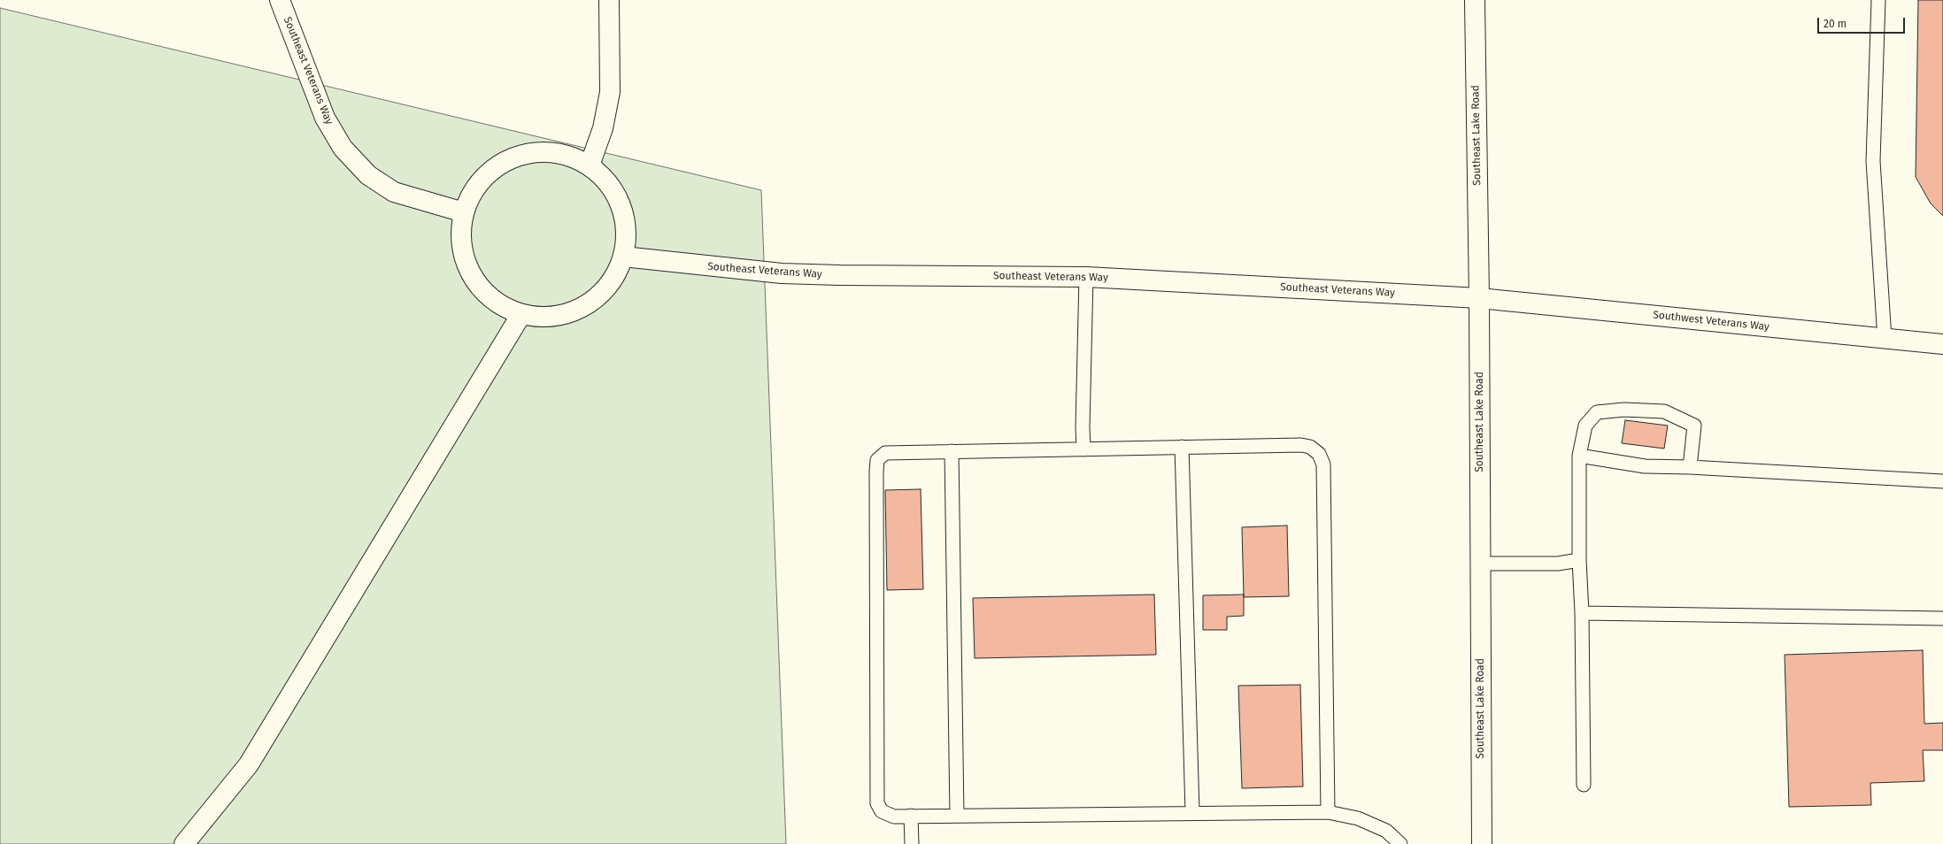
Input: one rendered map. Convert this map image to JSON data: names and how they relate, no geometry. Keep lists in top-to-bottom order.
{
  "streets": {
    "main road": ["Southeast Veterans Way", "Southeast Lake Road", "Southwest Veterans Way"]
  },
  "crossings": [
    ["Southeast Veterans Way", "Southeast Lake Road"],
    ["Southeast Veterans Way", "Southwest Veterans Way"],
    ["Southeast Lake Road", "Southwest Veterans Way"]
  ],
  "scale_bar": "20 m"
}
